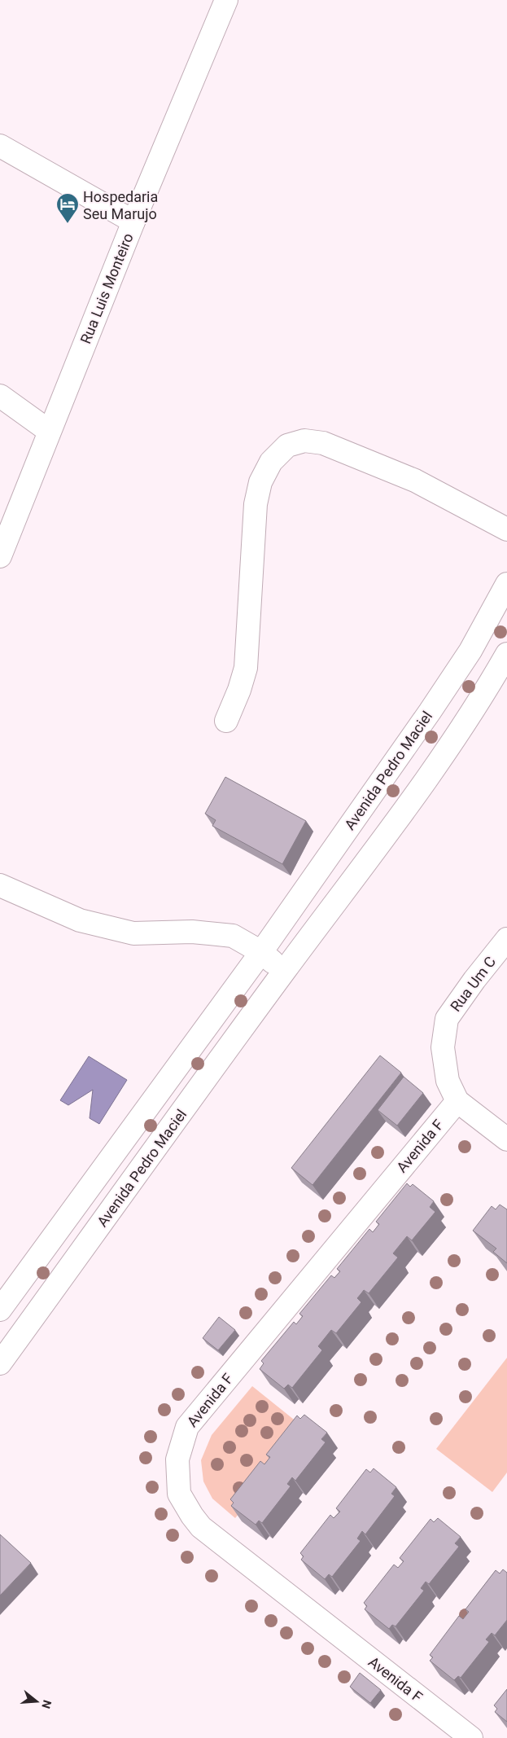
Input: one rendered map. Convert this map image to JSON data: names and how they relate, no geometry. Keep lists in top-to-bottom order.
{
  "streets": {
    "street": [
      "Rua Luis Monteiro",
      "Avenida Pedro Maciel",
      "Rua Um C",
      "Avenida F"
    ]
  },
  "crossings": [
    ["Rua Um C", "Avenida F"]
  ],
  "places": {
    "hotel": ["Hospedaria Seu Marujo"]
  },
  "north": "right"
}
